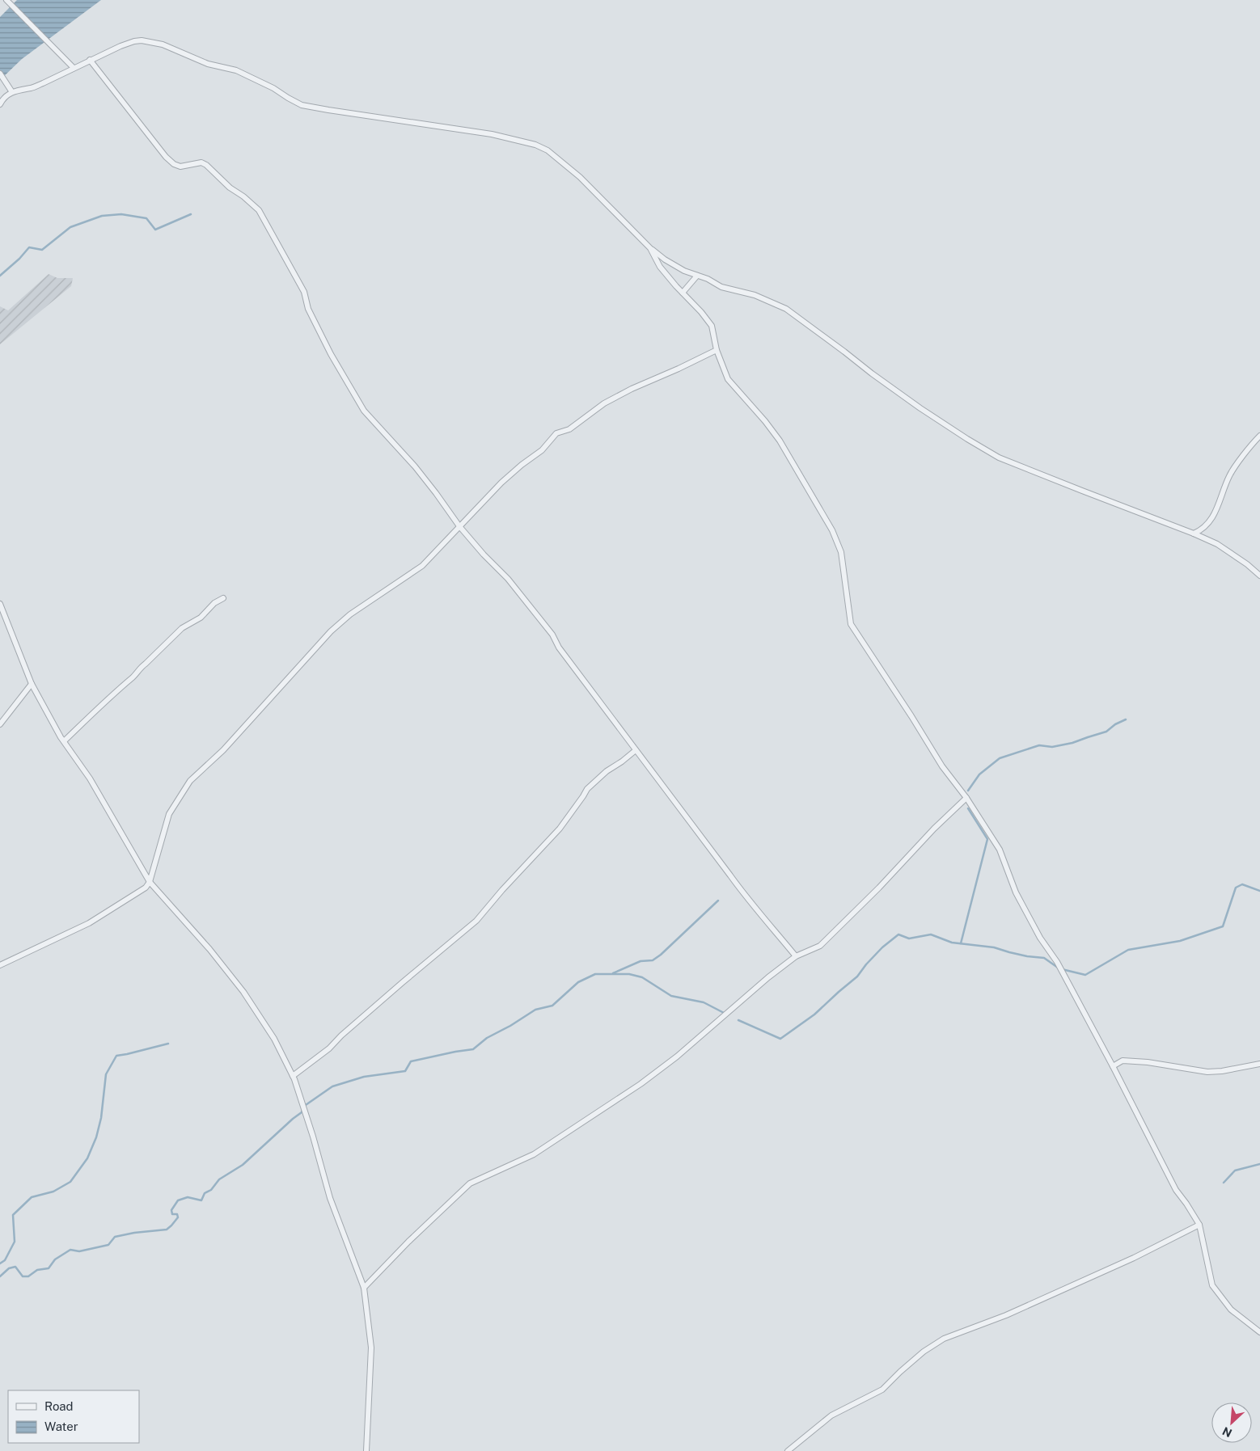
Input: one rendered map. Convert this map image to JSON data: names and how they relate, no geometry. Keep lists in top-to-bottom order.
{
  "legend": ["Road", "Water"],
  "north": "bottom left"
}
